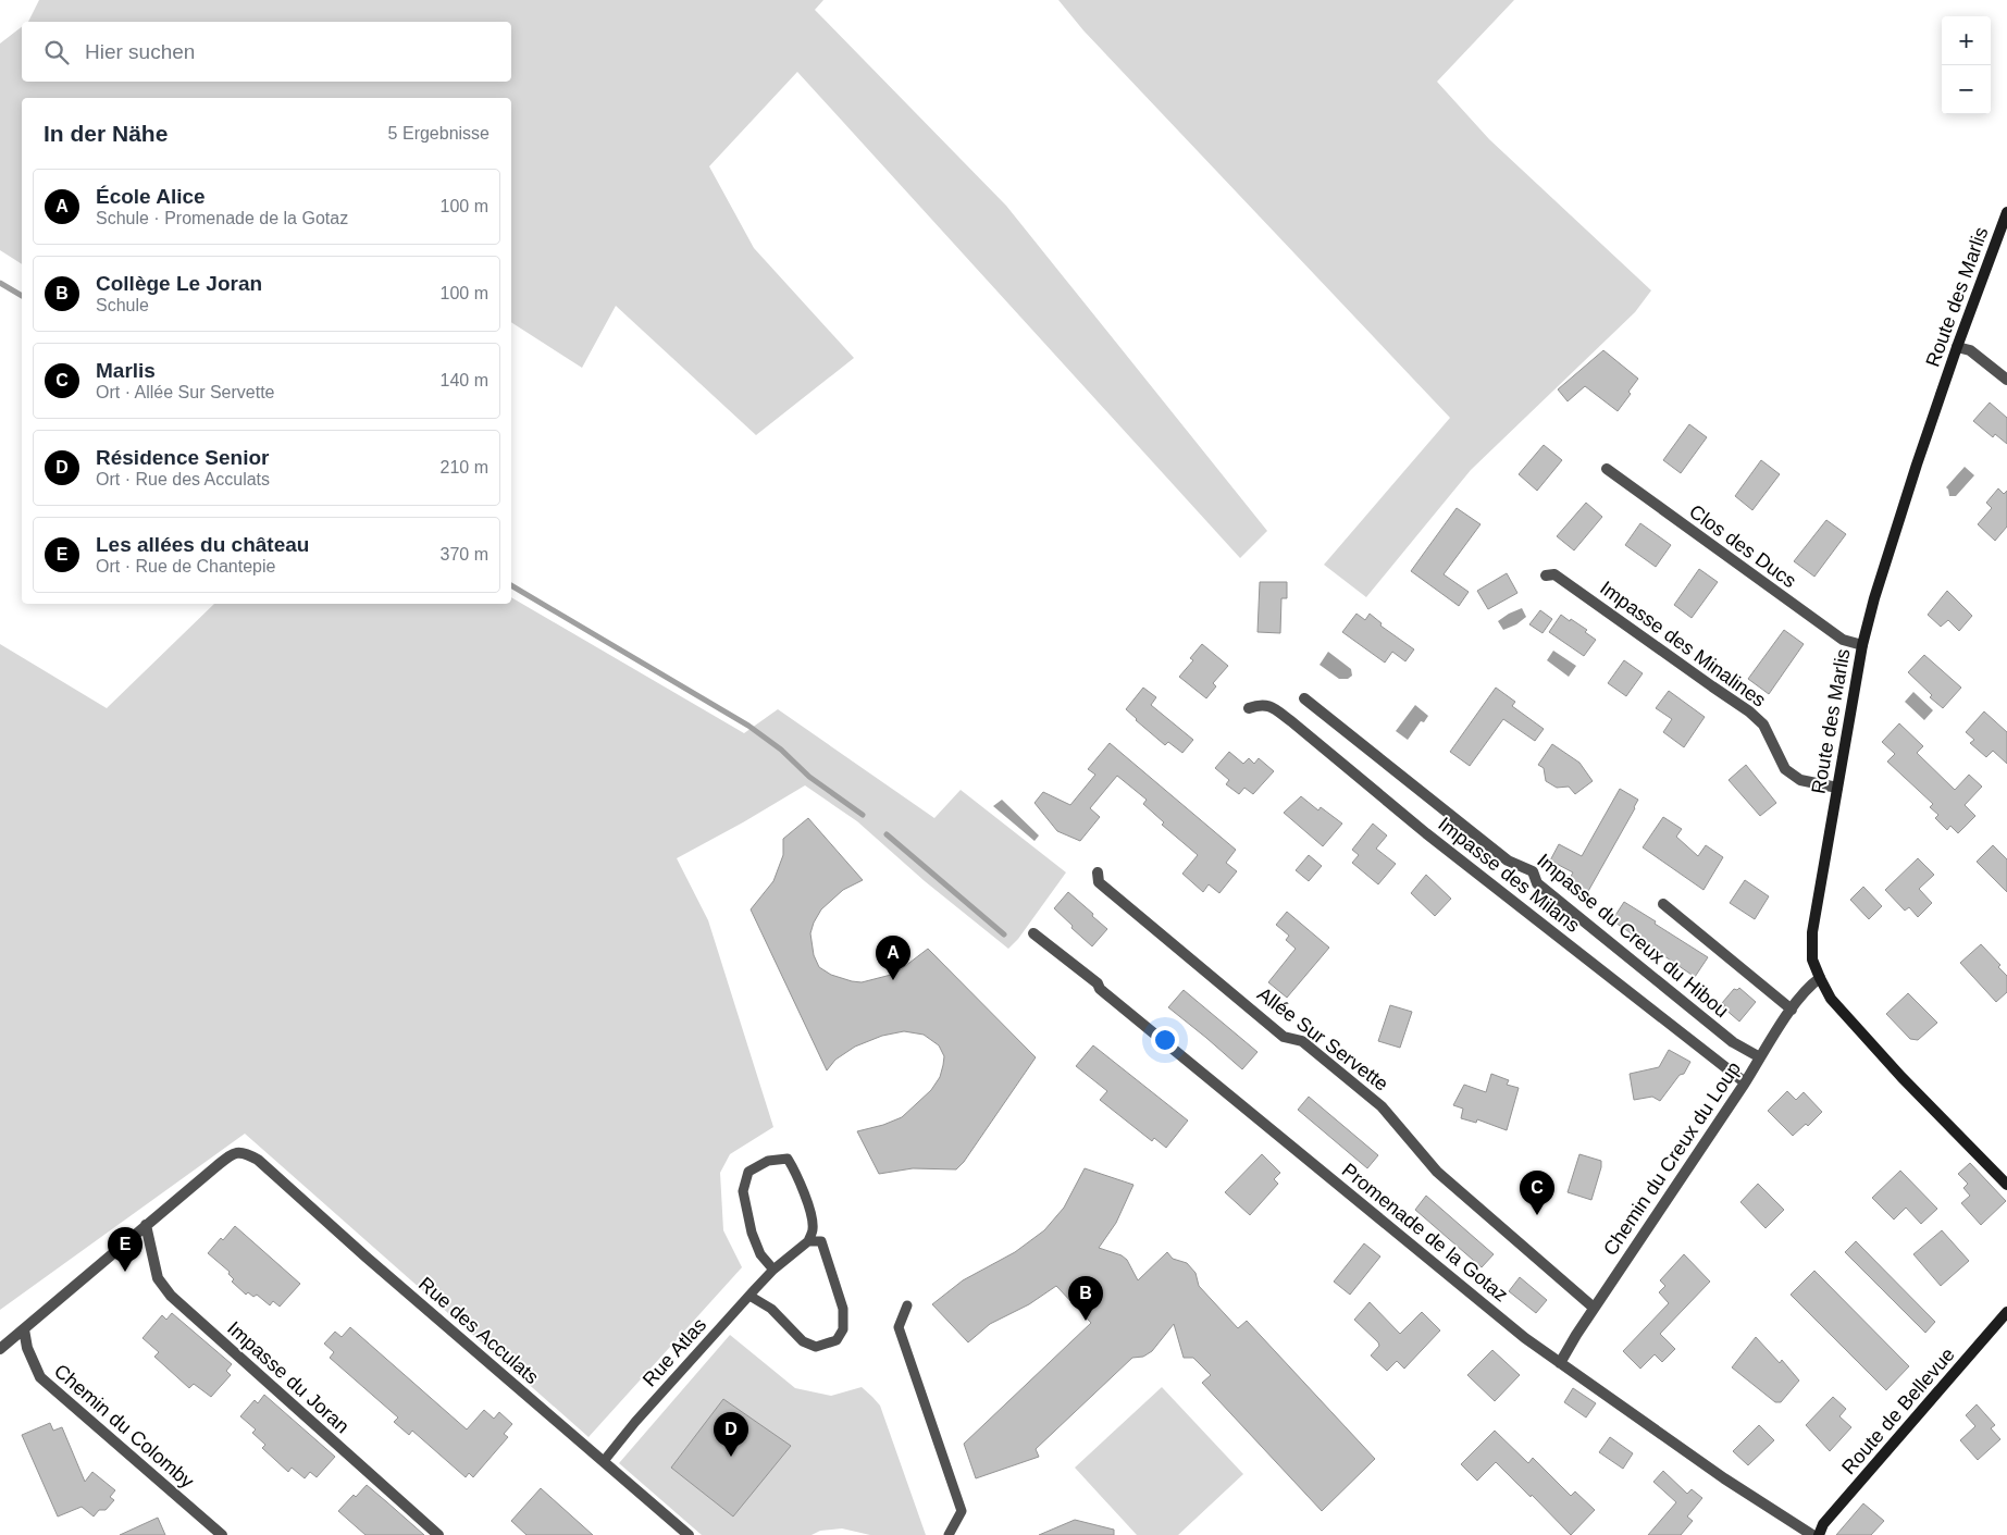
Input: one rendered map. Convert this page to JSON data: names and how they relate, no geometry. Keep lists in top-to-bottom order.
{
  "streets": {
    "street": [
      "Route des Marlis",
      "Clos des Ducs",
      "Impasse des Minalines",
      "Impasse des Milans",
      "Impasse du Creux du Hibou",
      "Allée Sur Servette",
      "Chemin du Creux du Loup",
      "Promenade de la Gotaz",
      "Rue des Acculats",
      "Impasse du Joran",
      "Route de Bellevue",
      "Chemin du Colomby"
    ],
    "lane": ["Rue Atlas"]
  },
  "crossings": [
    ["Route des Marlis", "Clos des Ducs"],
    ["Route des Marlis", "Impasse des Minalines"],
    ["Route des Marlis", "Chemin du Creux du Loup"],
    ["Impasse des Milans", "Chemin du Creux du Loup"],
    ["Impasse du Creux du Hibou", "Chemin du Creux du Loup"],
    ["Allée Sur Servette", "Chemin du Creux du Loup"],
    ["Chemin du Creux du Loup", "Promenade de la Gotaz"],
    ["Rue des Acculats", "Rue Atlas"],
    ["Rue des Acculats", "Impasse du Joran"]
  ],
  "page": {
    "map_buttons": ["+", "−"],
    "search": "Hier suchen",
    "heading": ["In der Nähe", "5 Ergebnisse"],
    "list": [
      {
        "mark": "A",
        "name": "École Alice",
        "note": "Schule · Promenade de la Gotaz",
        "value": "100 m"
      },
      {
        "mark": "B",
        "name": "Collège Le Joran",
        "note": "Schule",
        "value": "100 m"
      },
      {
        "mark": "C",
        "name": "Marlis",
        "note": "Ort · Allée Sur Servette",
        "value": "140 m"
      },
      {
        "mark": "D",
        "name": "Résidence Senior",
        "note": "Ort · Rue des Acculats",
        "value": "210 m"
      },
      {
        "mark": "E",
        "name": "Les allées du château",
        "note": "Ort · Rue de Chantepie",
        "value": "370 m"
      }
    ],
    "pins": [
      "A",
      "C",
      "E",
      "B",
      "D"
    ]
  }
}
